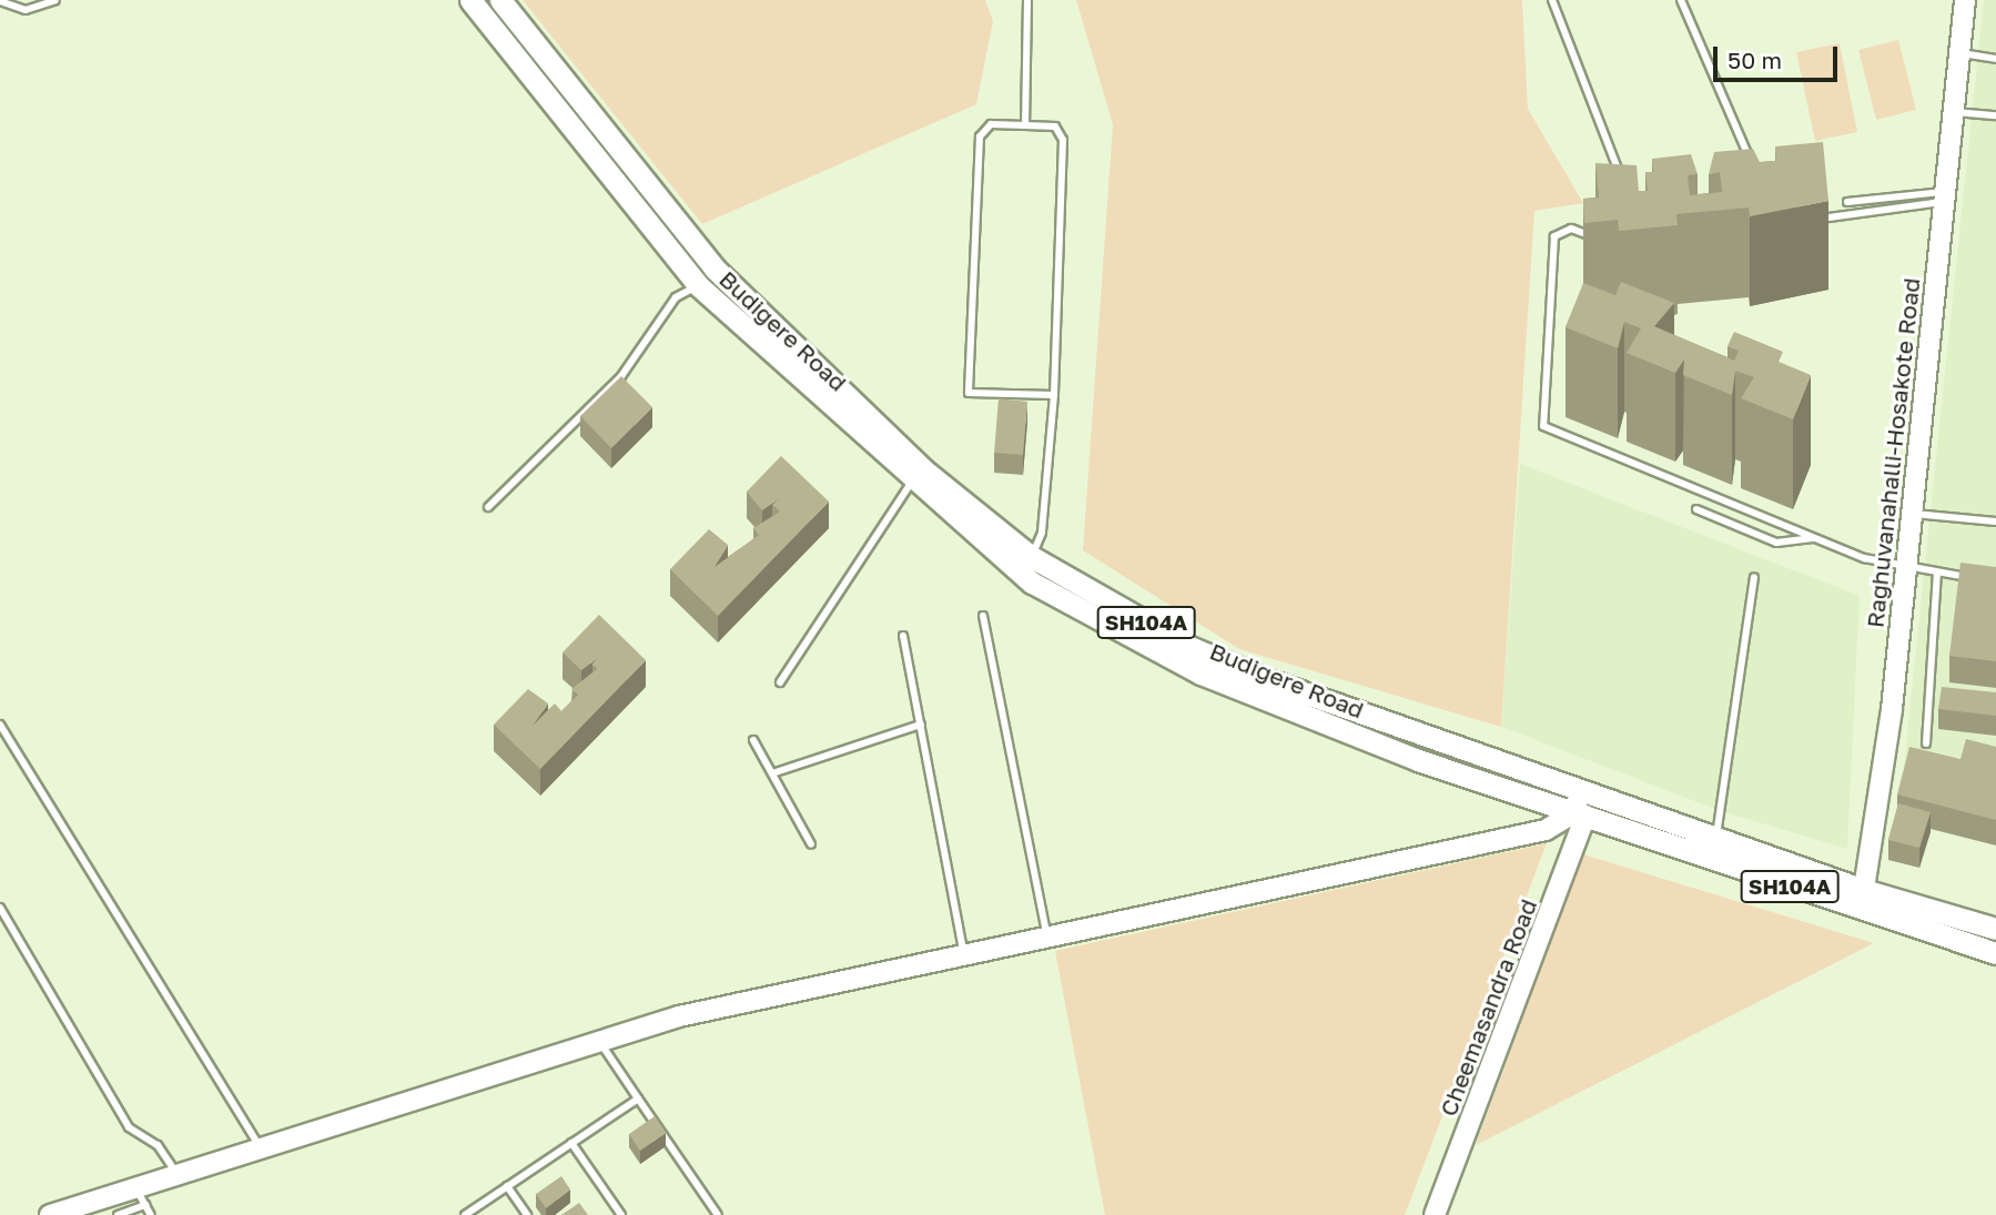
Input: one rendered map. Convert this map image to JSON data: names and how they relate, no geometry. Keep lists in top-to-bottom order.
{
  "streets": {
    "main road": ["Budigere Road", "SH104A"],
    "street": ["Raghuvanahalli-Hosakote Road", "Cheemasandra Road"]
  },
  "crossings": [
    ["Budigere Road", "Raghuvanahalli-Hosakote Road"],
    ["Budigere Road", "Cheemasandra Road"]
  ],
  "scale_bar": "50 m"
}
